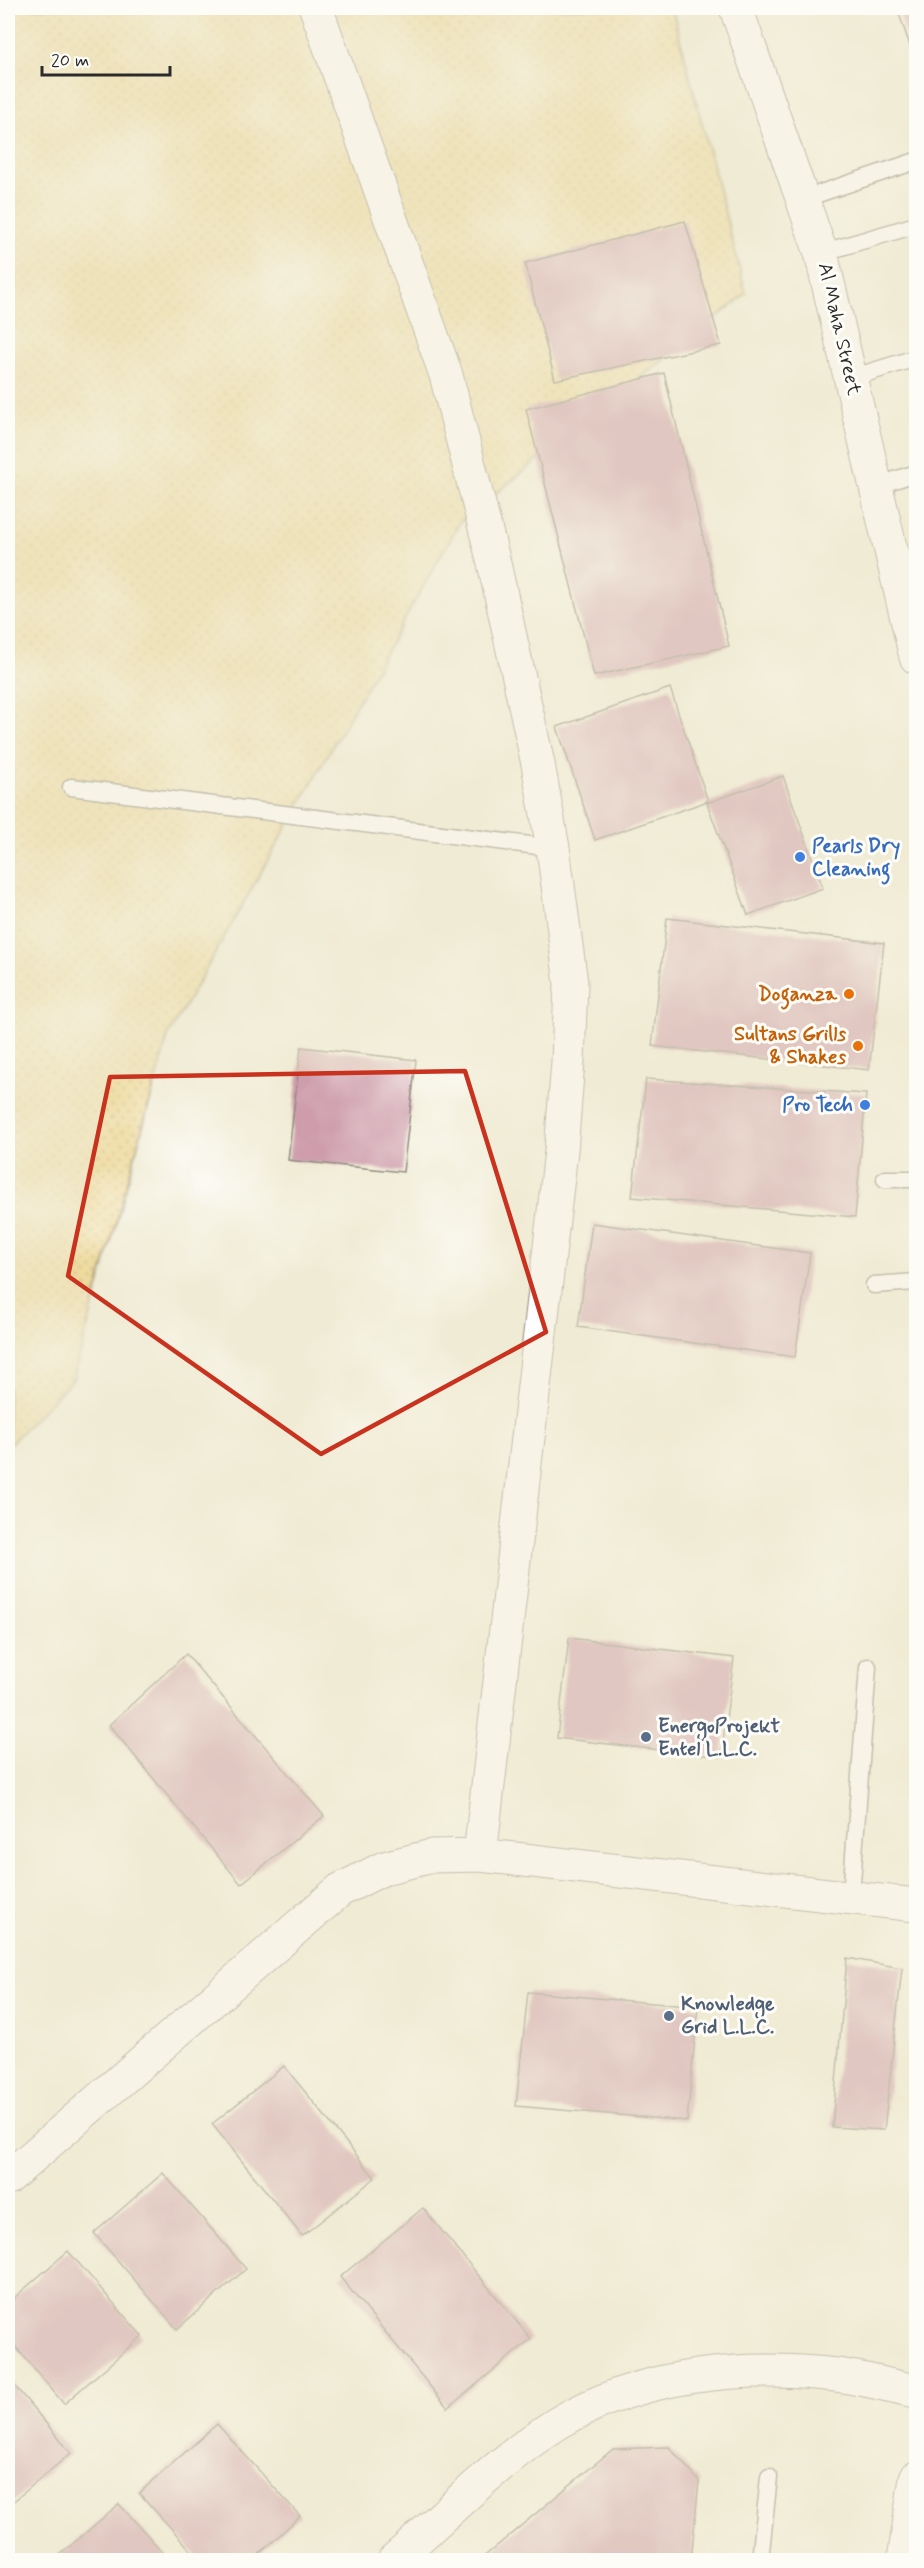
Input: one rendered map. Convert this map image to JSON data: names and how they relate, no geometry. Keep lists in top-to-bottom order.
{
  "streets": {
    "street": ["Al Maha Street"]
  },
  "places": [
    "Pearls Dry Cleaning",
    "Doganza",
    "Sultans Grills & Shakes",
    "Pro Tech",
    "EnergoProjekt Entel L.L.C.",
    "Knowledge Grid L.L.C."
  ],
  "scale_bar": "20 m"
}
